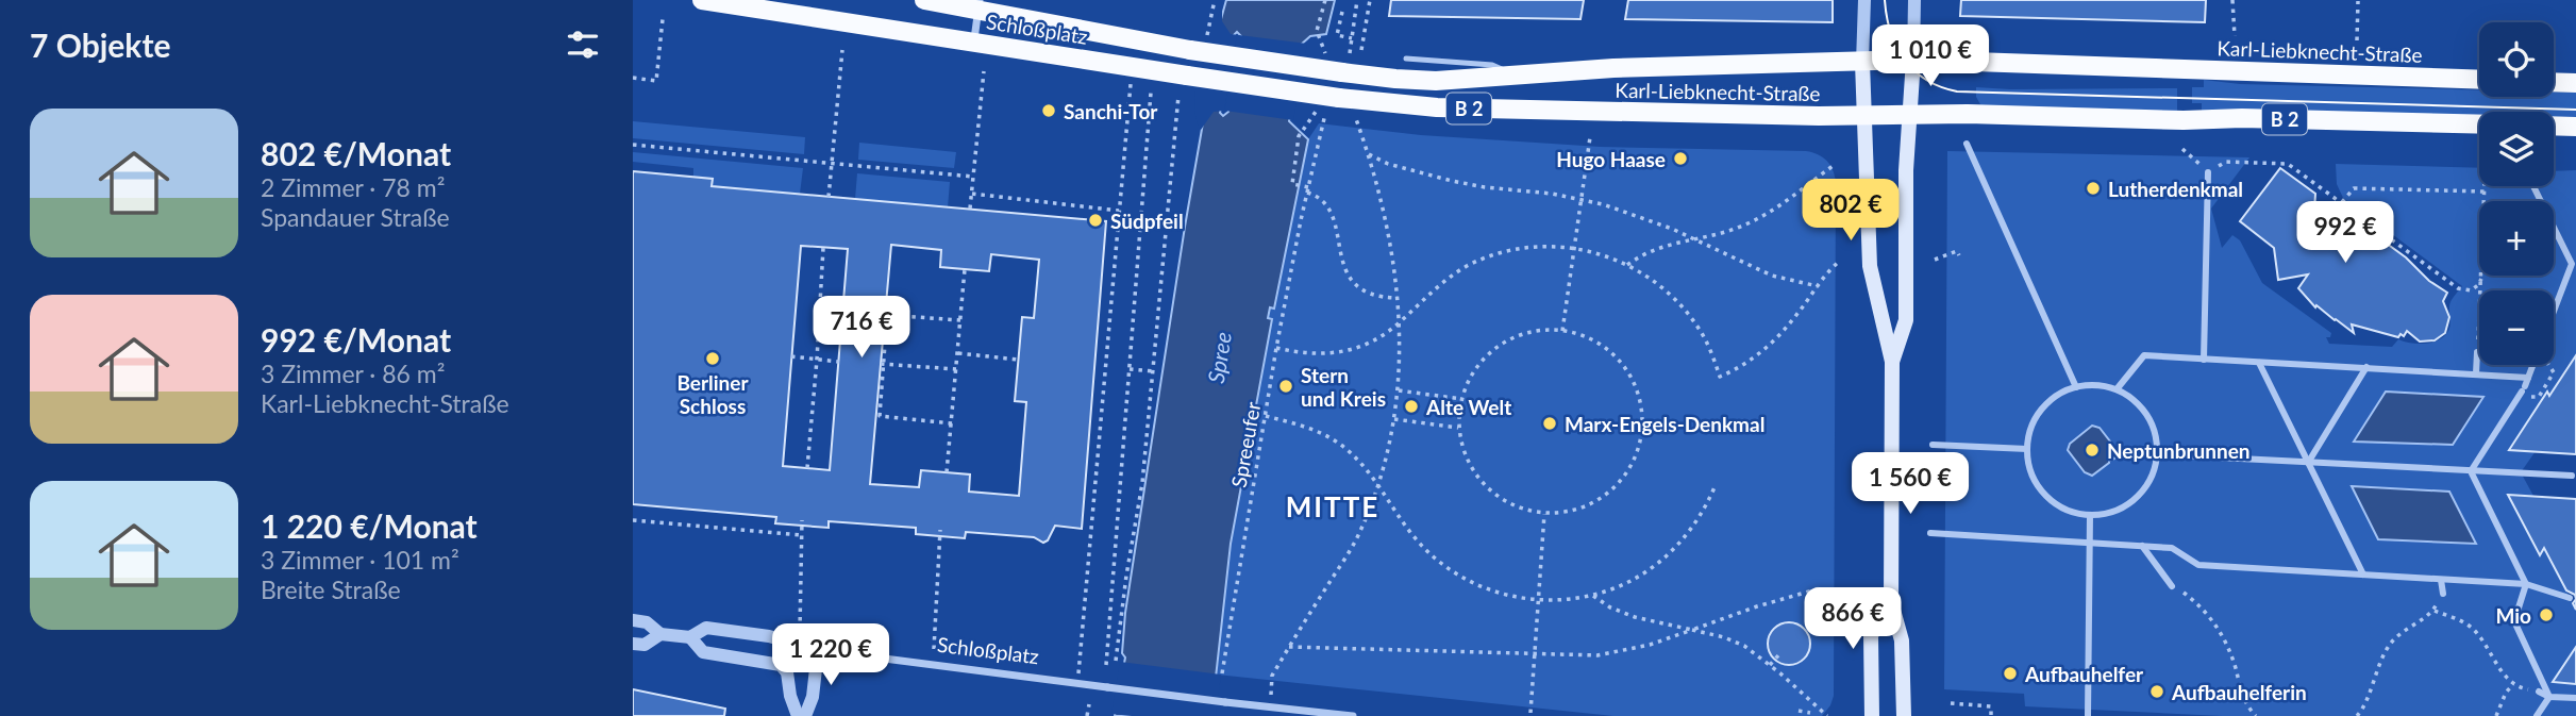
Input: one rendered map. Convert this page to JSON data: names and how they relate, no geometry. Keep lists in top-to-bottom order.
{
  "streets": {
    "main road": ["Schloßplatz", "Karl-Liebknecht-Straße", "B 2"],
    "path": ["Spreeufer"]
  },
  "crossings": [
    ["Schloßplatz", "Karl-Liebknecht-Straße"]
  ],
  "districts": ["MITTE"],
  "water": ["Spree"],
  "places": [
    "Sanchi-Tor",
    "Hugo Haase",
    "Lutherdenkmal",
    "Südpfeil",
    "Berliner Schloss",
    "Stern und Kreis",
    "Alte Welt",
    "Marx-Engels-Denkmal",
    "Neptunbrunnen",
    "Mio",
    "Aufbauhelfer",
    "Aufbauhelferin"
  ],
  "page": {
    "heading": "7 Objekte",
    "map_buttons": ["+", "−"],
    "price": [
      "1 010 €",
      "802 €",
      "992 €",
      "716 €",
      "1 560 €",
      "866 €",
      "1 220 €"
    ],
    "list": [
      {
        "name": "802 €/Monat",
        "note": "2 Zimmer · 78 m² · Spandauer Straße"
      },
      {
        "name": "992 €/Monat",
        "note": "3 Zimmer · 86 m² · Karl-Liebknecht-Straße"
      },
      {
        "name": "1 220 €/Monat",
        "note": "3 Zimmer · 101 m² · Breite Straße"
      }
    ]
  }
}
